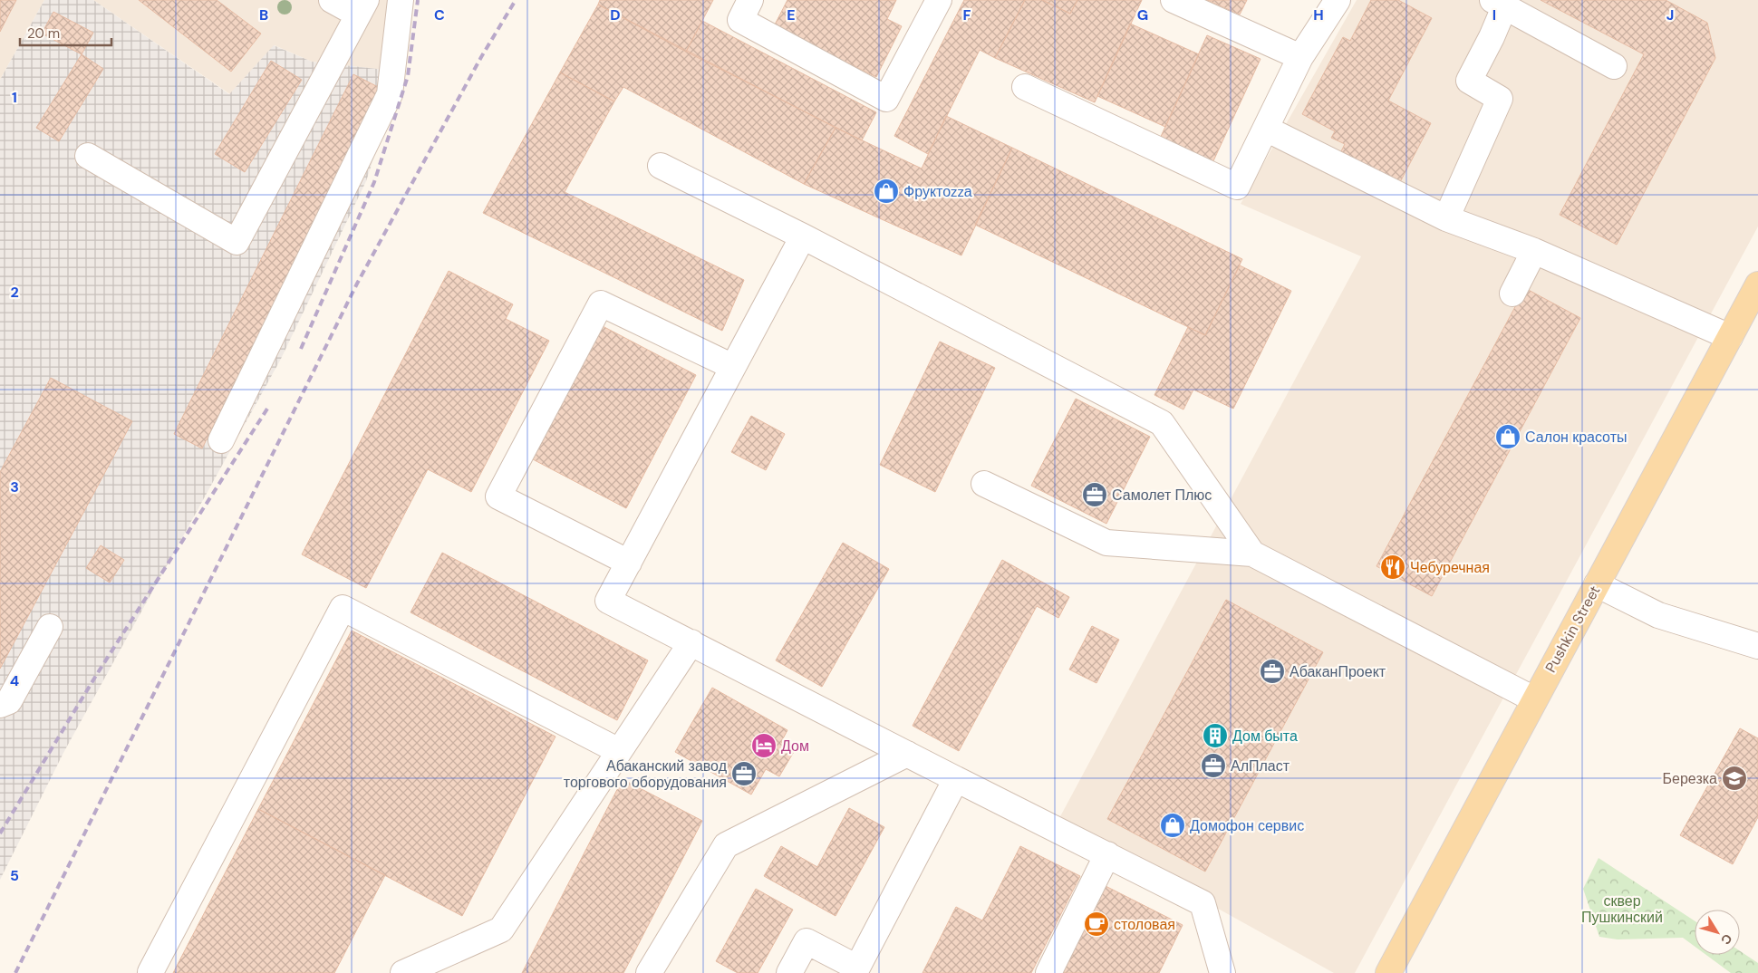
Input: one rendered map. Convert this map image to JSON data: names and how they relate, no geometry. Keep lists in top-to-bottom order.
{
  "streets": {
    "main road": ["Pushkin Street"]
  },
  "parks": ["сквер Пушкинский"],
  "places": {
    "shop": ["Фруктоzzа", "Салон красоты", "Домофон сервис"],
    "office": [
      "Самолет Плюс",
      "АбаканПроект",
      "АлПласт",
      "Абаканский завод торгового оборудования"
    ],
    "restaurant": ["Чебуречная"],
    "building": ["Дом быта"],
    "hotel": ["Дом"],
    "school or university": ["Березка"],
    "cafe": ["столовая"]
  },
  "scale_bar": "20 m",
  "north": "bottom right",
  "grid": {
    "columns": [
      "B",
      "C",
      "D",
      "E",
      "F",
      "G",
      "H",
      "I",
      "J"
    ],
    "rows": [
      "1",
      "2",
      "3",
      "4",
      "5"
    ]
  }
}
